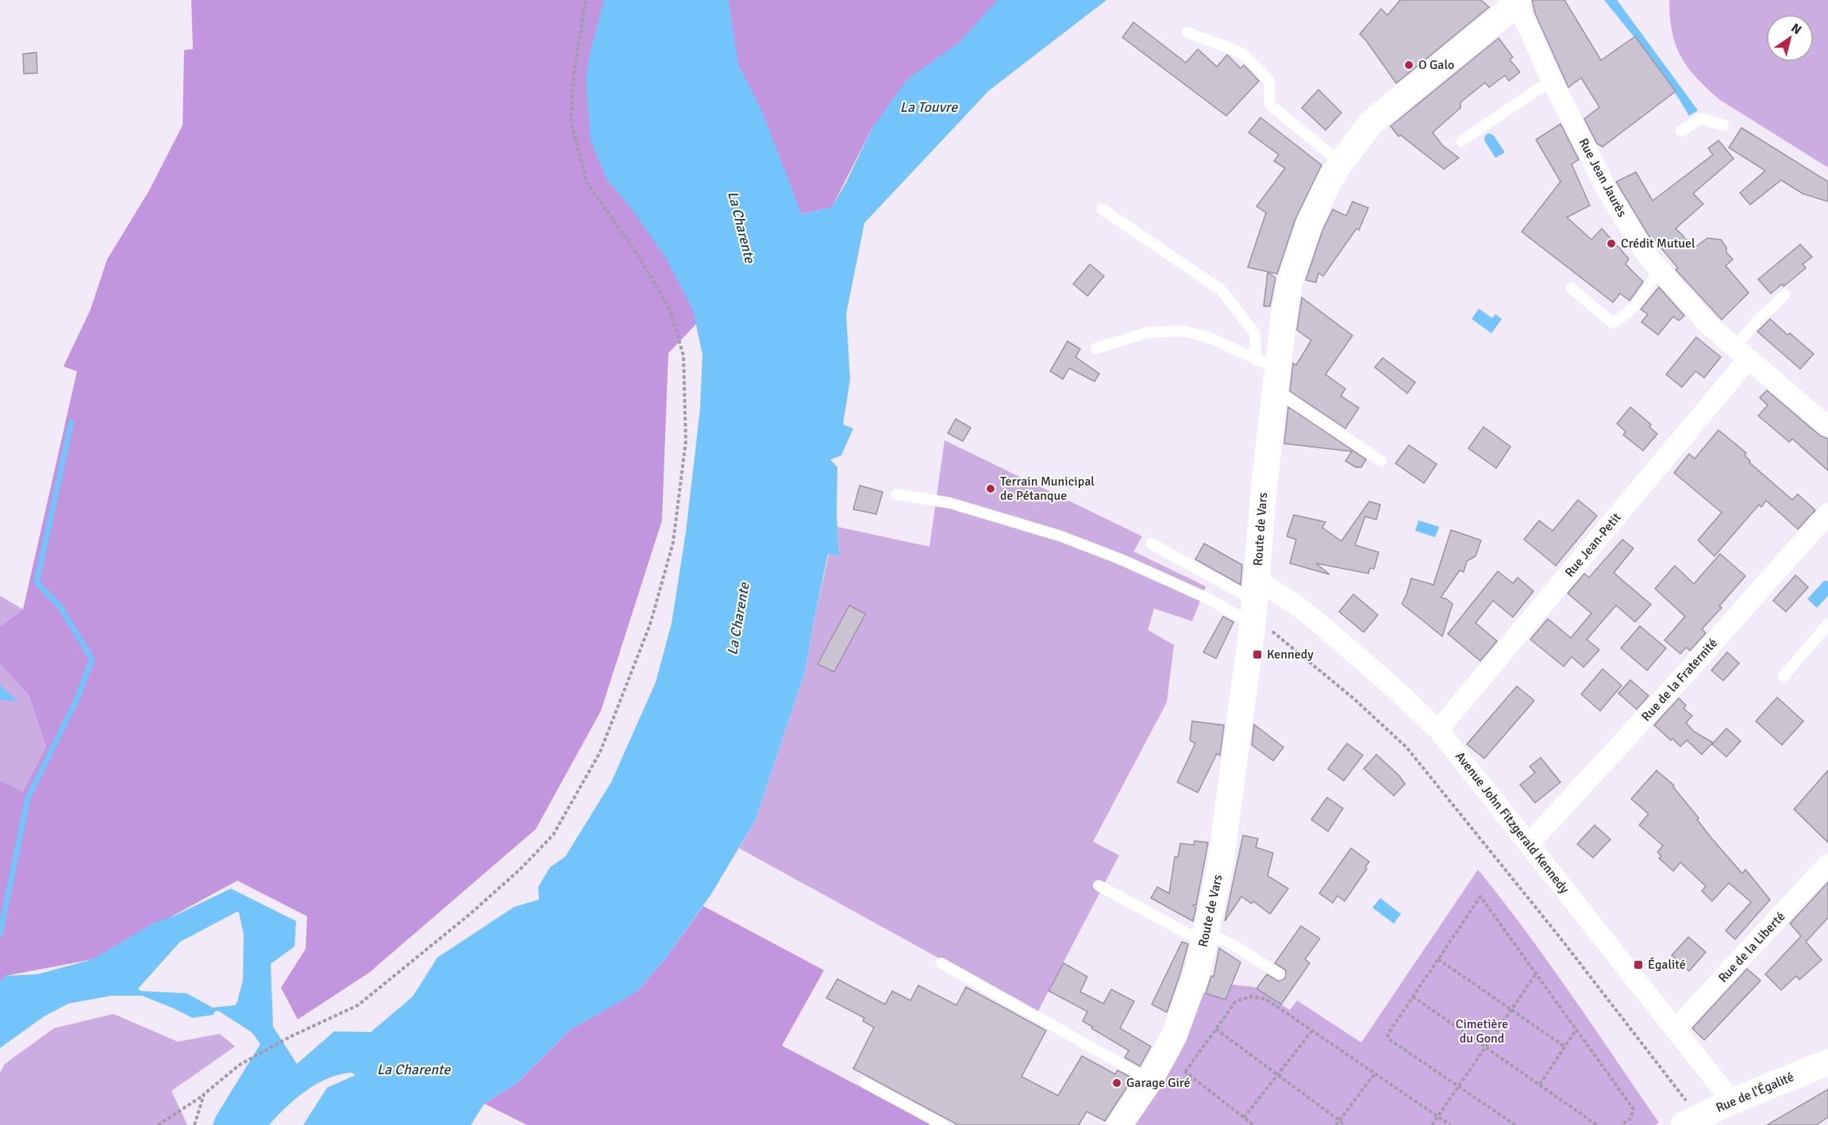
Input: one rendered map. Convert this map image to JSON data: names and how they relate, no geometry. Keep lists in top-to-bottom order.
{
  "streets": {
    "main road": ["Route de Vars", "Rue de l'Égalité"],
    "street": [
      "Rue Jean Jaurès",
      "Rue Jean-Petit",
      "Rue de la Fraternité",
      "Avenue John Fitzgerald Kennedy",
      "Rue de la Liberté"
    ]
  },
  "crossings": [
    ["Rue Jean Jaurès", "Route de Vars"],
    ["Rue Jean Jaurès", "Rue Jean-Petit"],
    ["Route de Vars", "Avenue John Fitzgerald Kennedy"],
    ["Rue Jean-Petit", "Avenue John Fitzgerald Kennedy"],
    ["Rue de la Fraternité", "Avenue John Fitzgerald Kennedy"],
    ["Avenue John Fitzgerald Kennedy", "Rue de la Liberté"],
    ["Avenue John Fitzgerald Kennedy", "Rue de l'Égalité"]
  ],
  "water": ["La Touvre", "La Charente"],
  "parks": ["Cimetière du Gond"],
  "places": {
    "other": [
      "O Galo",
      "Crédit Mutuel",
      "Terrain Municipal de Pétanque",
      "Garage Giré"
    ],
    "transit": ["Kennedy", "Égalité"]
  },
  "north": "top right"
}
